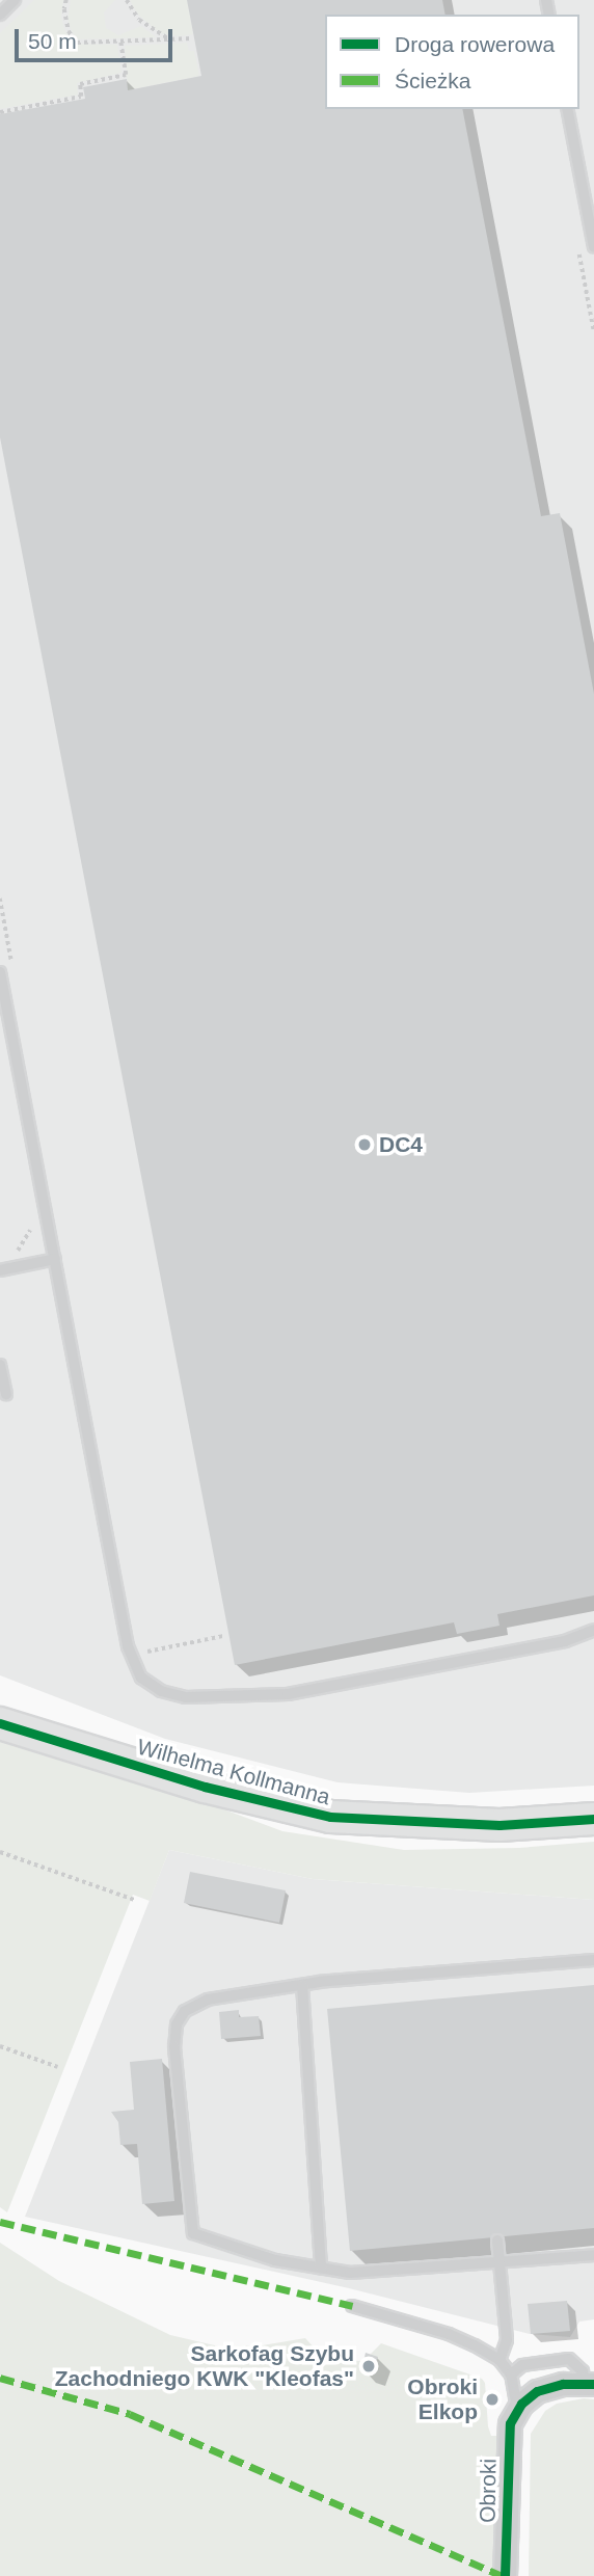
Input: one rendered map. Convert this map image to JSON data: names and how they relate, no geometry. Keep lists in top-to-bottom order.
{
  "streets": {
    "street": ["Wilhelma Kollmanna", "Obroki"]
  },
  "places": ["DC4", "Sarkofag Szybu Zachodniego KWK \"Kleofas\"", "Obroki Elkop"],
  "legend": ["Droga rowerowa", "Ścieżka"],
  "scale_bar": "50 m"
}
